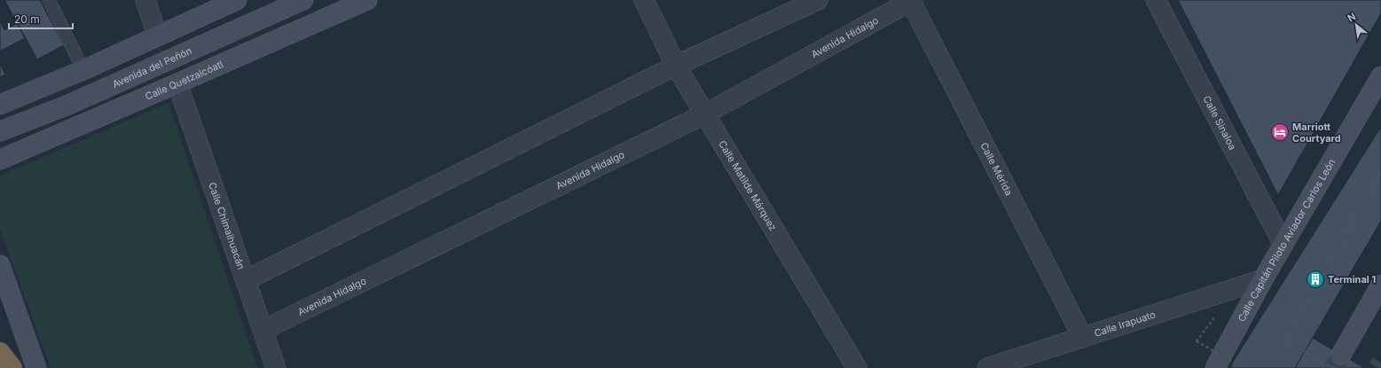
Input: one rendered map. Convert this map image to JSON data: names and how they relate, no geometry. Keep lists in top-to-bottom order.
{
  "streets": {
    "street": [
      "Avenida Hidalgo",
      "Avenida del Peñón",
      "Calle Quetzalcóatl",
      "Calle Sinaloa",
      "Calle Mérida",
      "Calle Matilde Márquez",
      "Calle Chimalhuacán",
      "Calle Capitán Piloto Aviador Carlos León",
      "Calle Irapuato"
    ]
  },
  "crossings": [
    ["Avenida Hidalgo", "Calle Mérida"],
    ["Avenida Hidalgo", "Calle Matilde Márquez"],
    ["Avenida Hidalgo", "Calle Chimalhuacán"],
    ["Calle Quetzalcóatl", "Calle Chimalhuacán"],
    ["Calle Sinaloa", "Calle Capitán Piloto Aviador Carlos León"],
    ["Calle Mérida", "Calle Irapuato"],
    ["Calle Capitán Piloto Aviador Carlos León", "Calle Irapuato"]
  ],
  "places": {
    "hotel": ["Marriott Courtyard"],
    "building": ["Terminal 1"]
  },
  "scale_bar": "20 m",
  "north": "top left"
}
